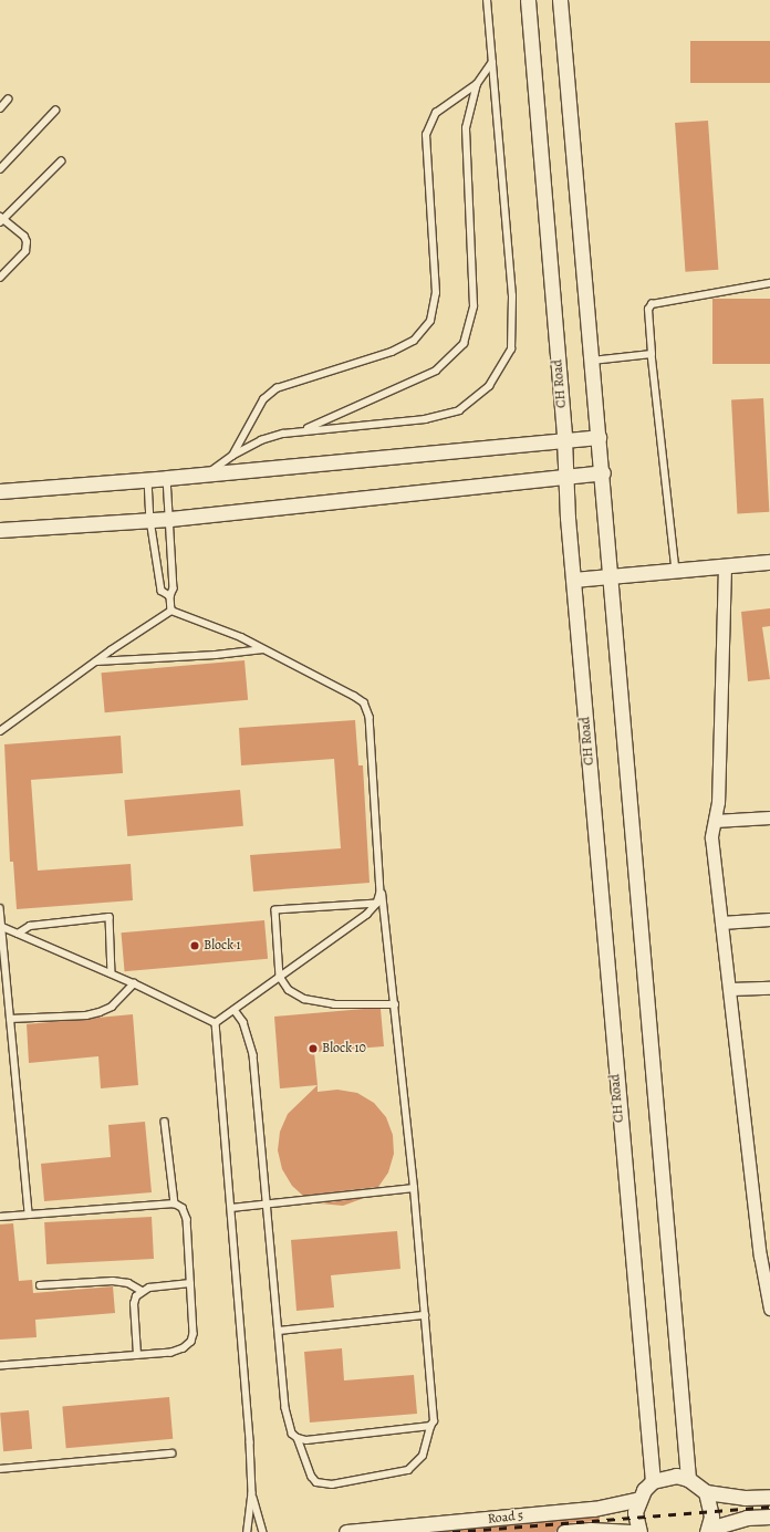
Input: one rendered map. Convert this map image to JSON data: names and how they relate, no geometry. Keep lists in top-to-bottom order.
{
  "streets": {
    "street": ["CH Road", "Road 5"]
  },
  "places": ["Block 1", "Block 10"]
}
